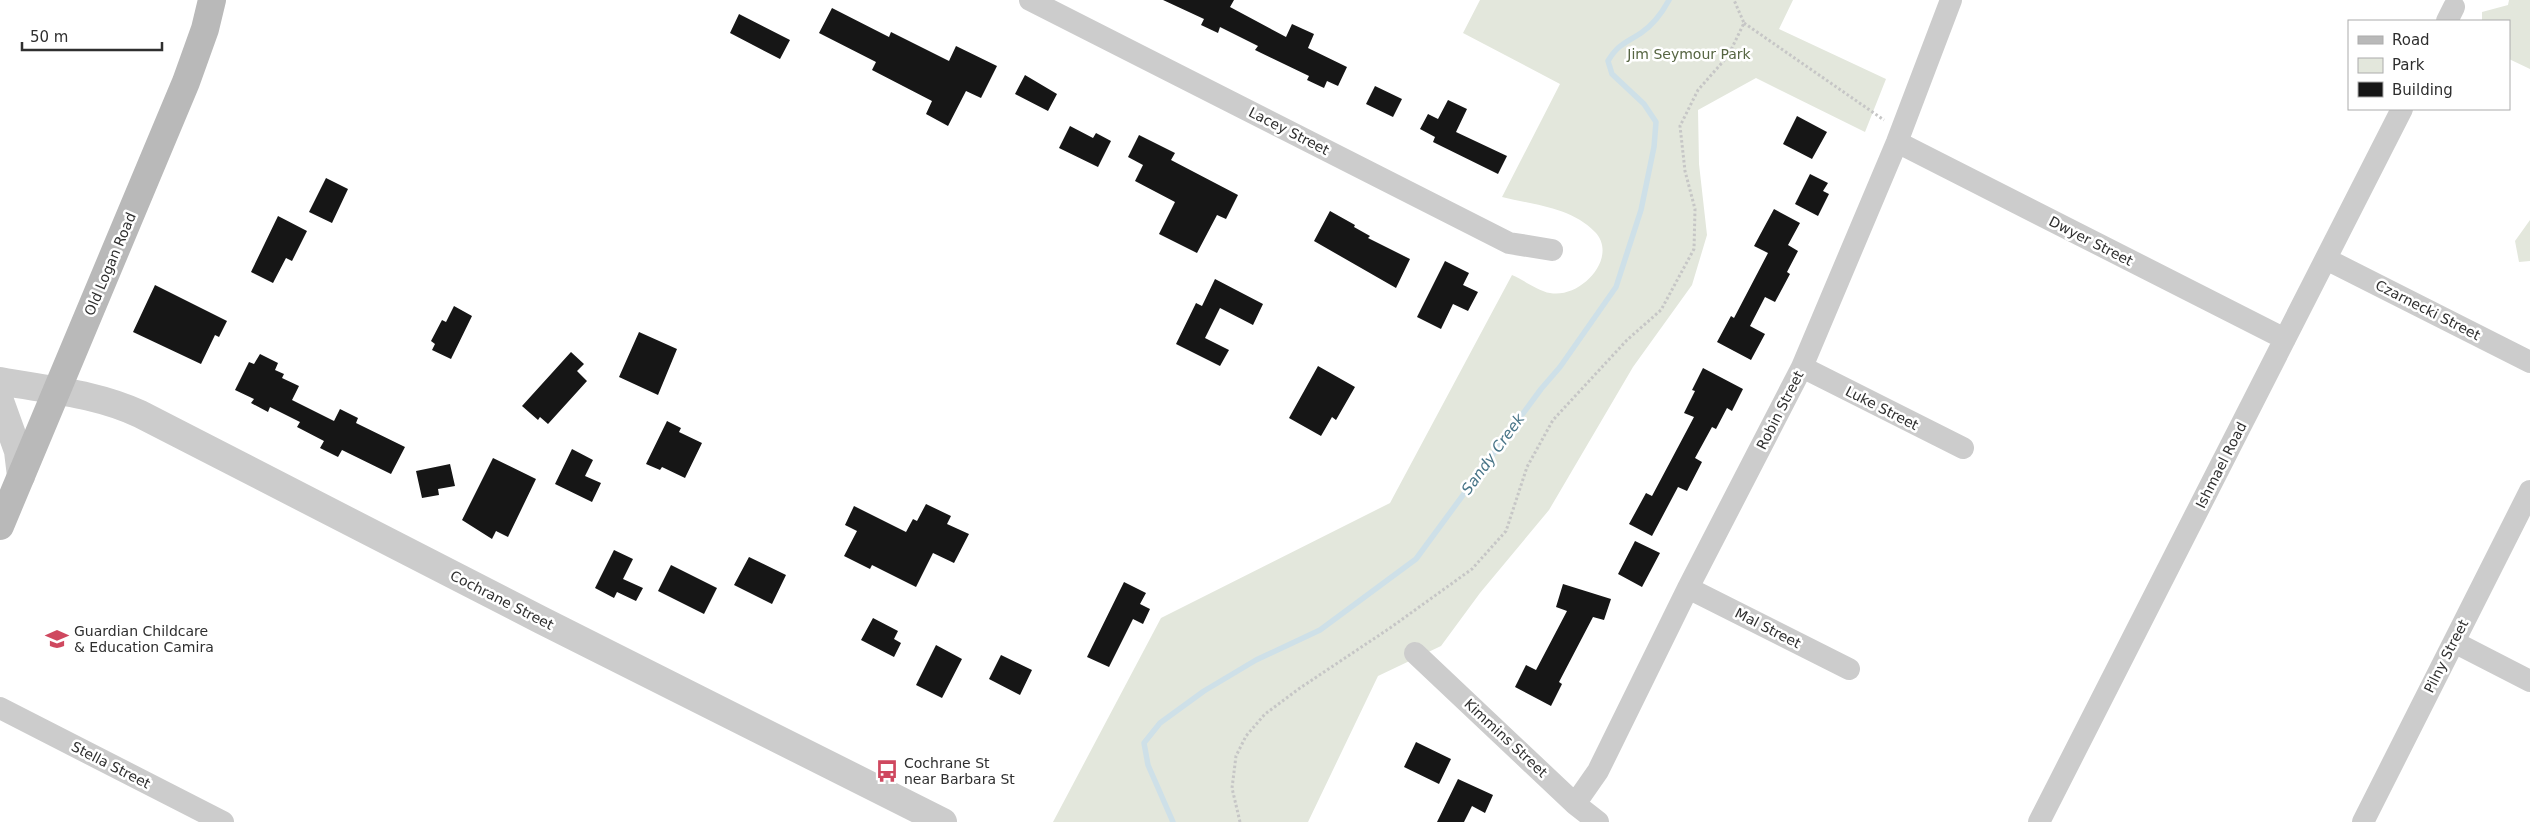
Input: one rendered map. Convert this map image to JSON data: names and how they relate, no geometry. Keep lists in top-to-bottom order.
{
  "streets": {
    "main road": ["Old Logan Road"],
    "street": [
      "Lacey Street",
      "Dwyer Street",
      "Czarnecki Street",
      "Luke Street",
      "Robin Street",
      "Ishmael Road",
      "Cochrane Street",
      "Mal Street",
      "Pilny Street",
      "Kimmins Street",
      "Stella Street"
    ]
  },
  "crossings": [
    ["Dwyer Street", "Robin Street"],
    ["Dwyer Street", "Ishmael Road"],
    ["Old Logan Road", "Cochrane Street"],
    ["Czarnecki Street", "Ishmael Road"],
    ["Luke Street", "Robin Street"],
    ["Robin Street", "Mal Street"],
    ["Robin Street", "Kimmins Street"]
  ],
  "water": ["Sandy Creek"],
  "parks": ["Jim Seymour Park"],
  "places": {
    "school or university": ["Guardian Childcare & Education Camira"],
    "bus stop": ["Cochrane St near Barbara St"]
  },
  "legend": ["Road", "Park", "Building"],
  "scale_bar": "50 m"
}
